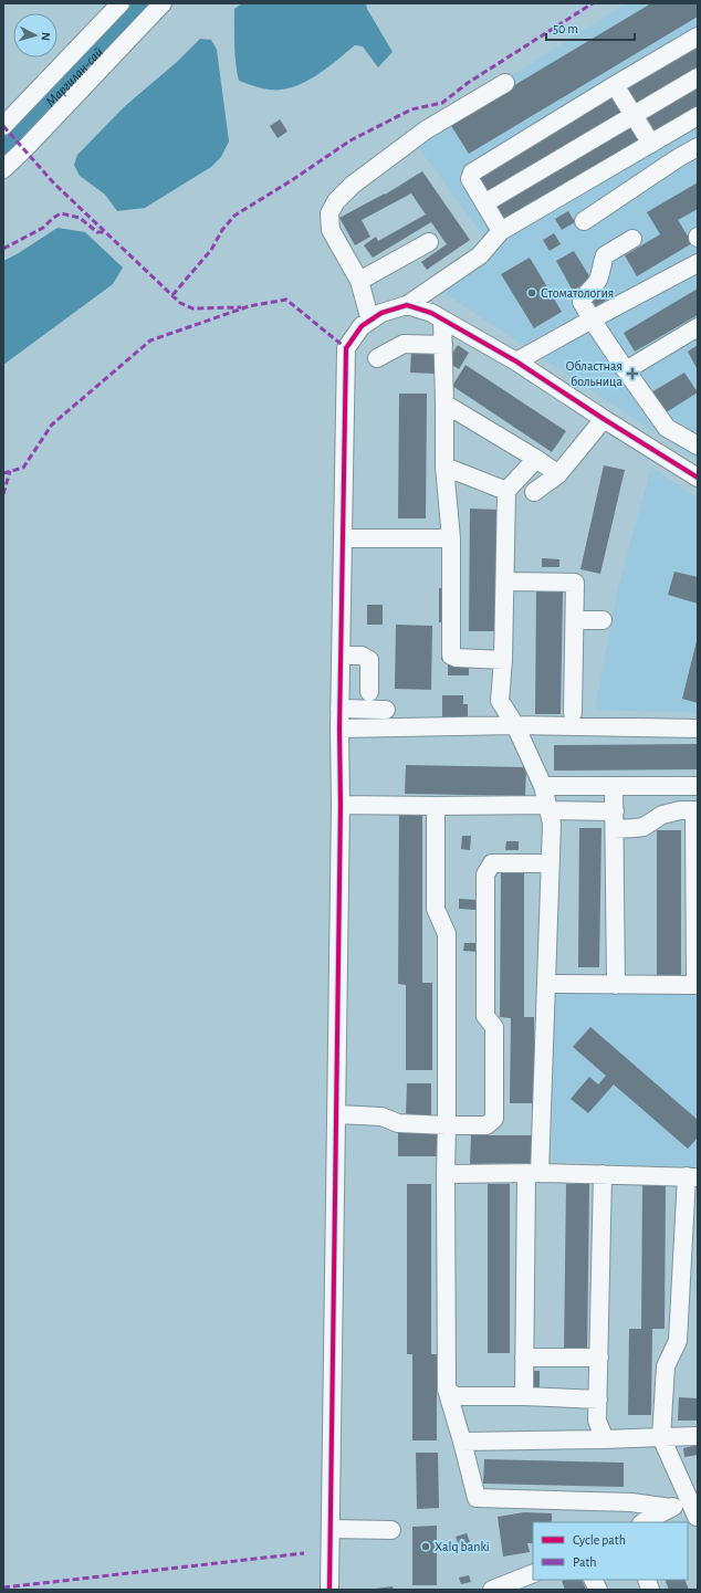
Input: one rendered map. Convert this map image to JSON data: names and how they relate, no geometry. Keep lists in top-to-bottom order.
{
  "water": ["Маргилан-сай"],
  "places": {
    "other": ["Стоматология", "Xalq banki"],
    "health": ["Областная больница"]
  },
  "legend": ["Cycle path", "Path"],
  "scale_bar": "50 m",
  "north": "right"
}
